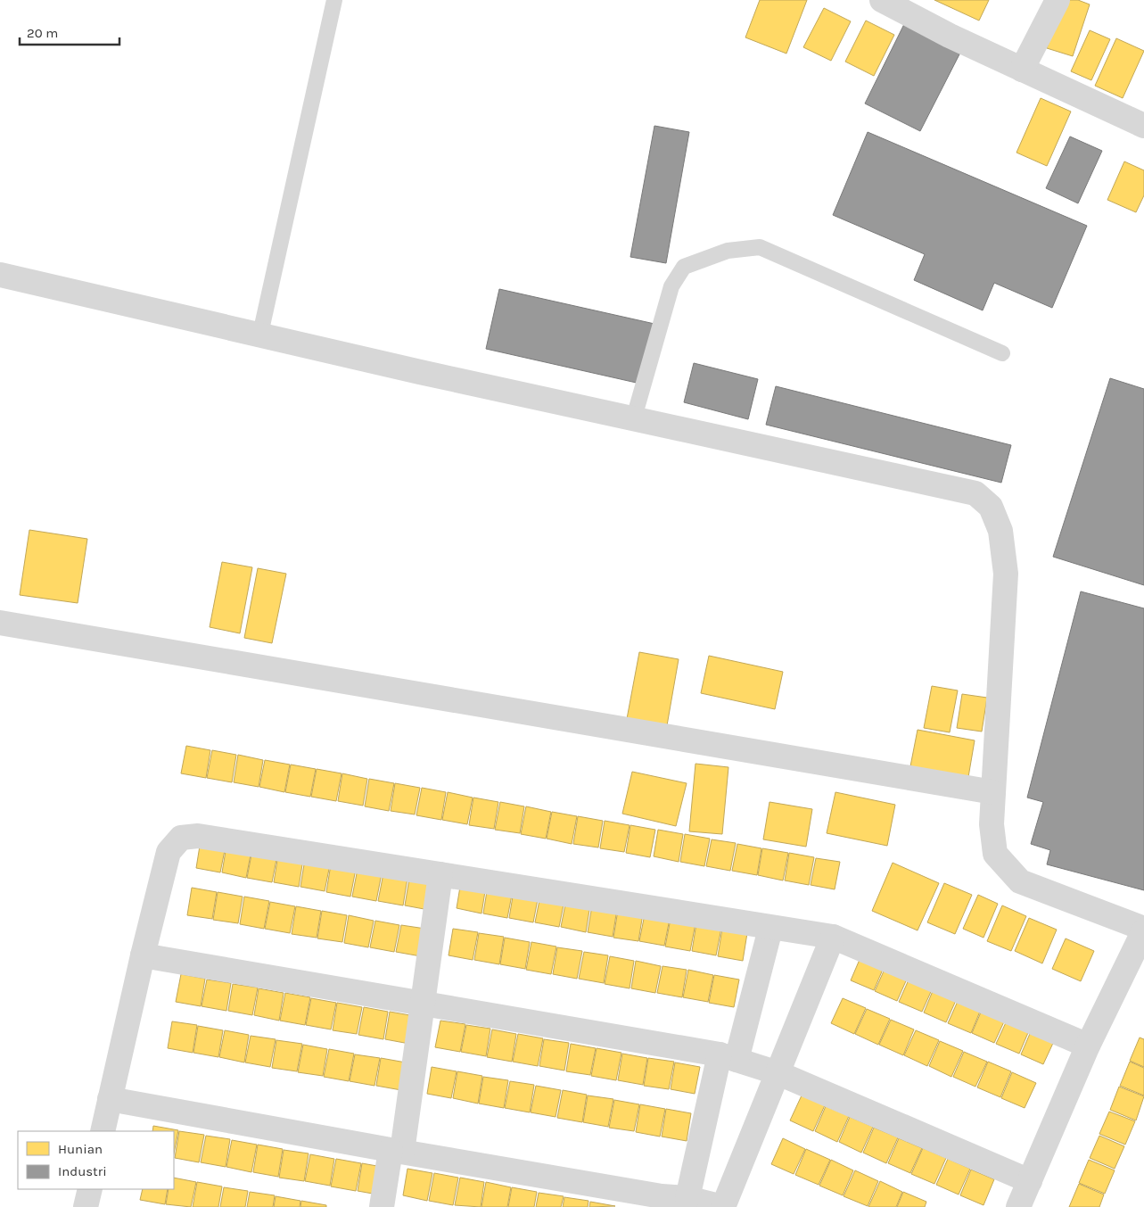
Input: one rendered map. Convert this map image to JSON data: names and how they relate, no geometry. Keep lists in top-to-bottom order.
{
  "legend": ["Hunian", "Industri"],
  "scale_bar": "20 m"
}
